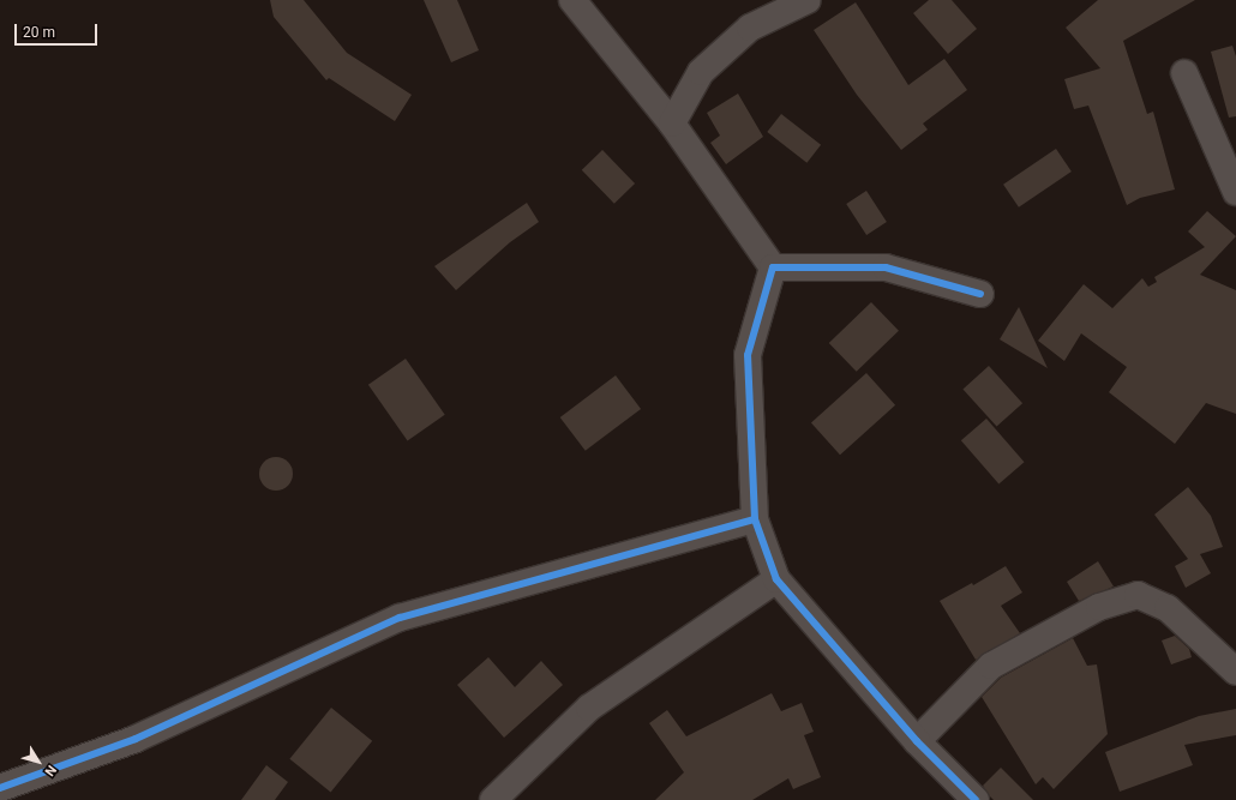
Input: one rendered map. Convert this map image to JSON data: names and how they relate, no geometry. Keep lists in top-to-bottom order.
{
  "scale_bar": "20 m",
  "north": "bottom right"
}
